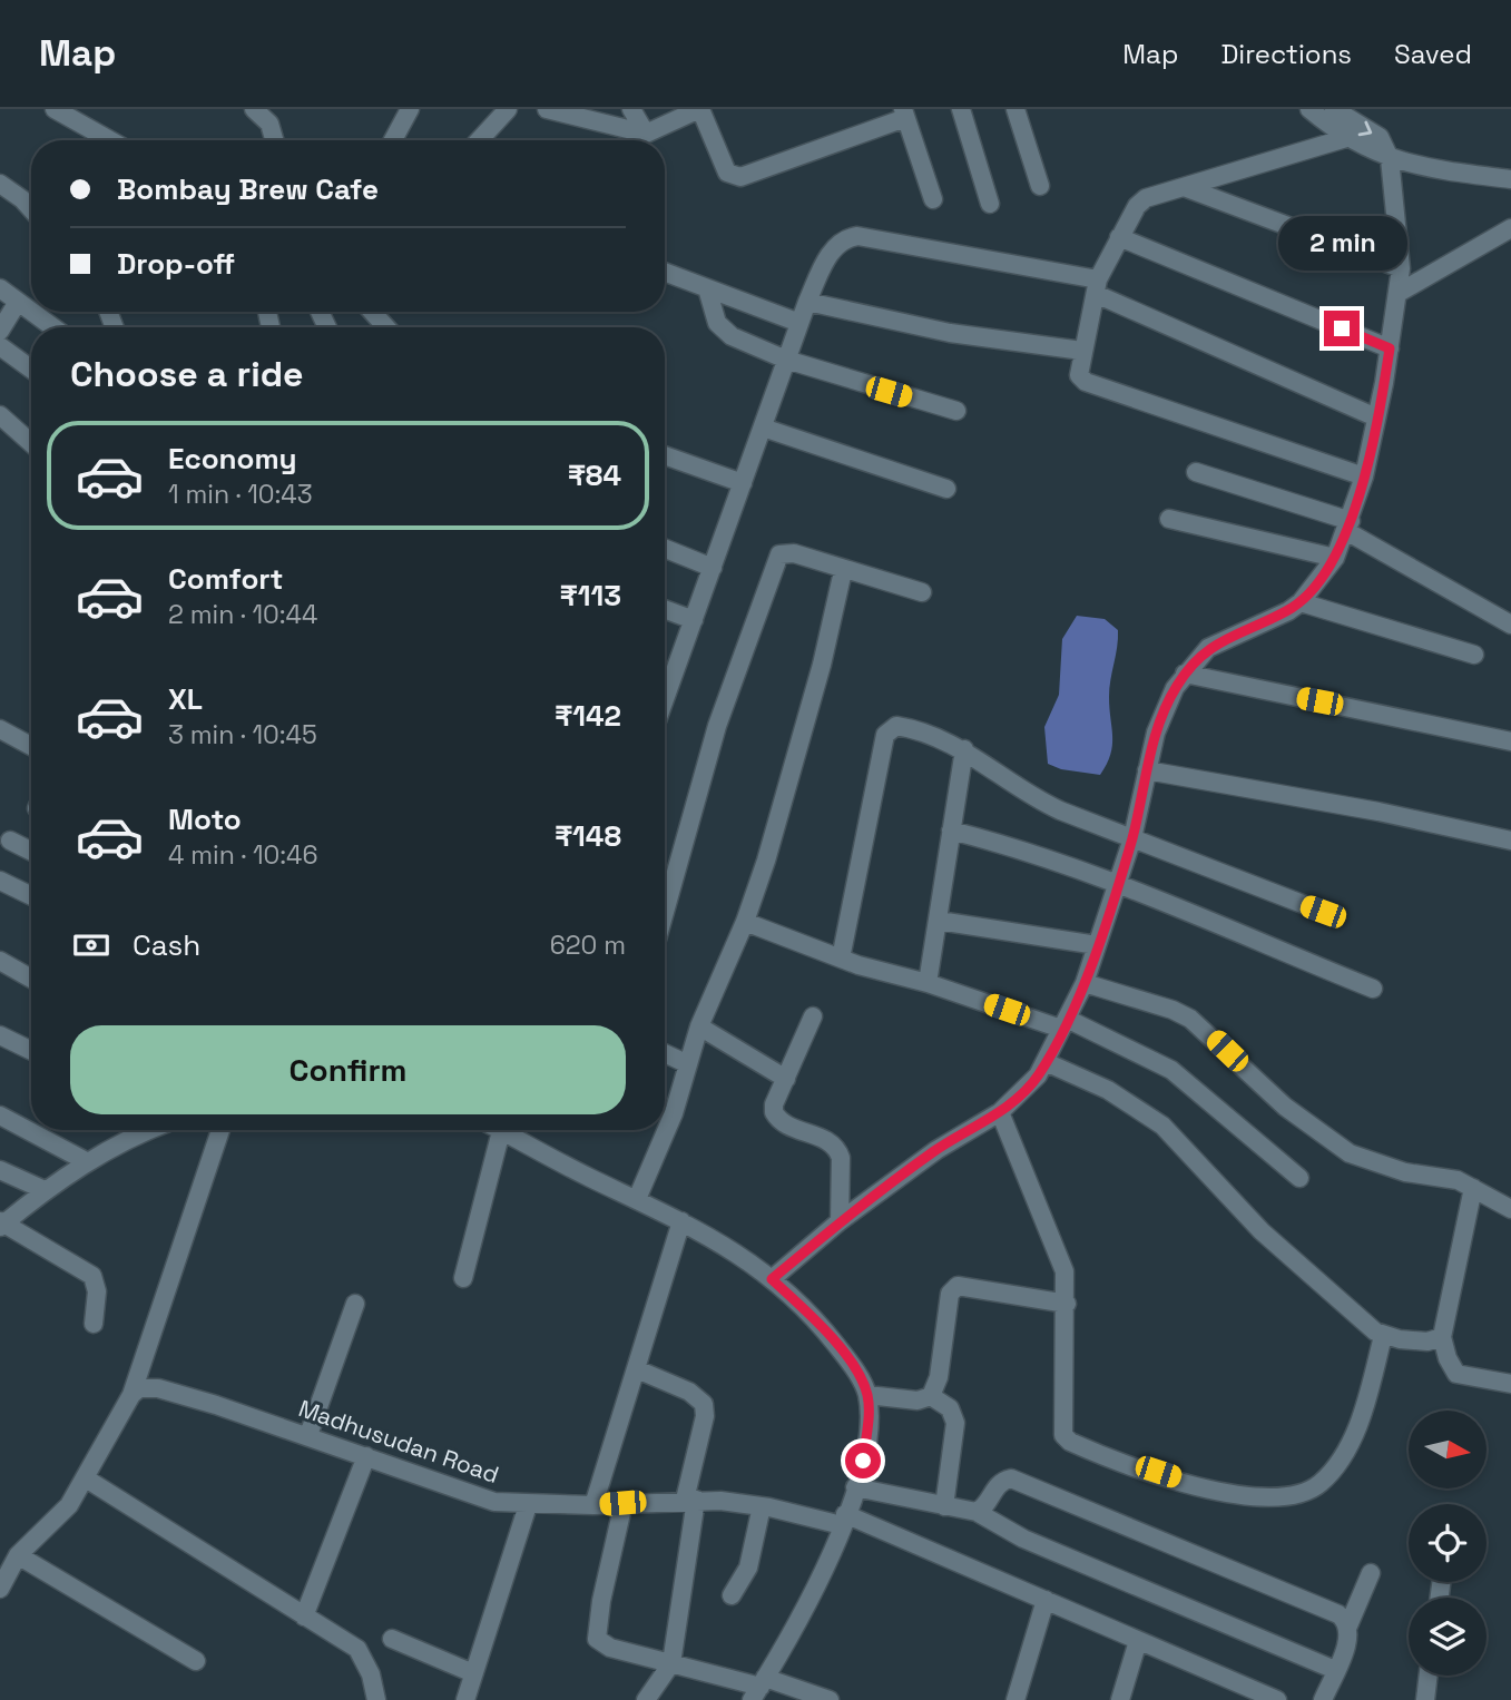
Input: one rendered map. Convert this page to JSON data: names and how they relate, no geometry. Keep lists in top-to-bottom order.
{
  "streets": {
    "street": ["Madhusudan Road"]
  },
  "north": "right",
  "page": {
    "header": "Map",
    "nav": ["Map", "Directions", "Saved"],
    "banner": ["Bombay Brew Cafe", "Drop-off"],
    "bubble": "2 min",
    "heading": "Choose a ride",
    "list": [
      {
        "name": "Economy",
        "note": "1 min · 10:43",
        "value": "₹84"
      },
      {
        "name": "Comfort",
        "note": "2 min · 10:44",
        "value": "₹113"
      },
      {
        "name": "XL",
        "note": "3 min · 10:45",
        "value": "₹142"
      },
      {
        "name": "Moto",
        "note": "4 min · 10:46",
        "value": "₹148"
      }
    ],
    "pay": ["Cash", "620 m"],
    "buttons": "Confirm"
  }
}
